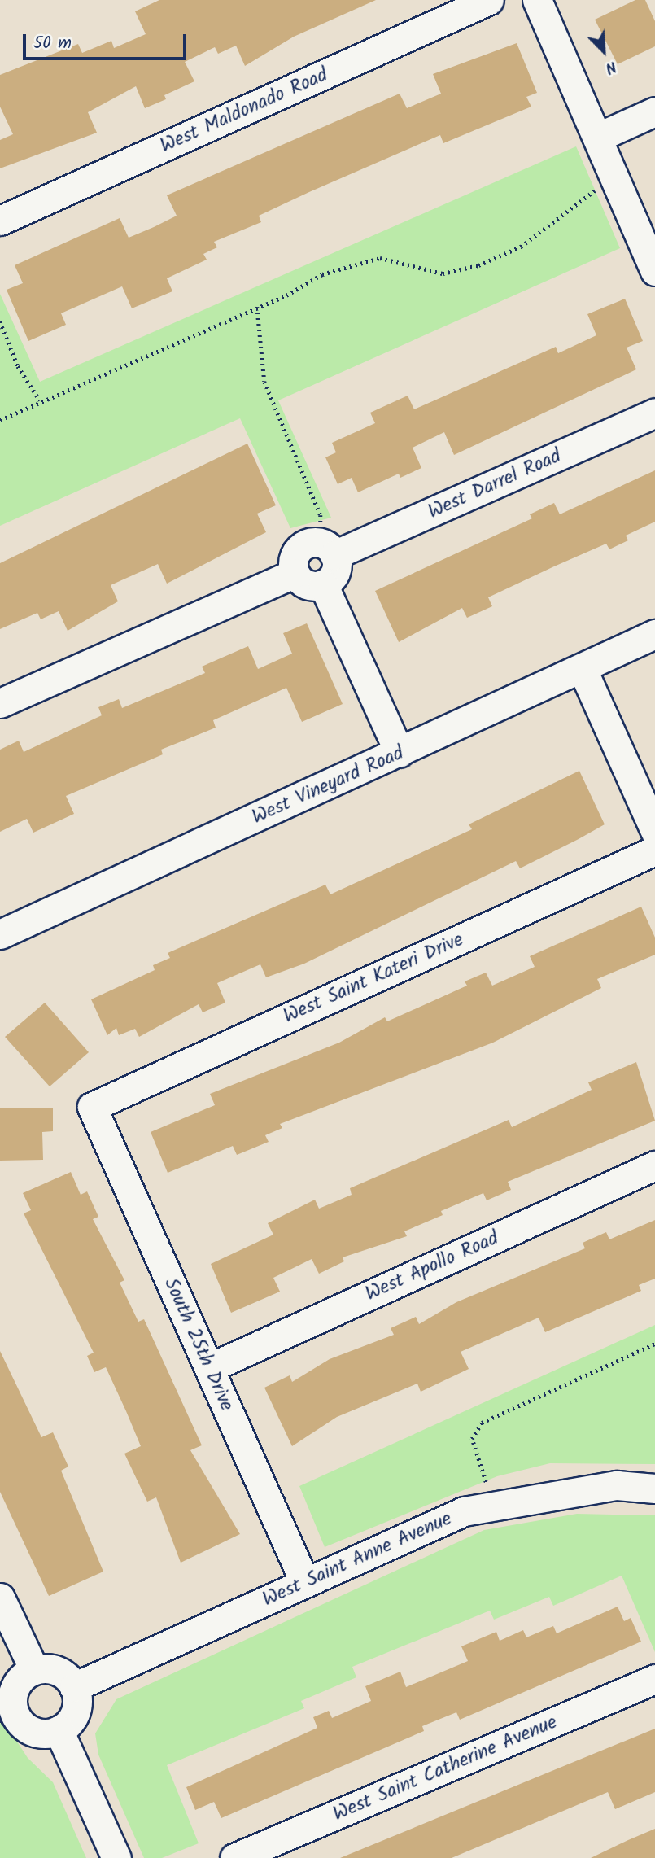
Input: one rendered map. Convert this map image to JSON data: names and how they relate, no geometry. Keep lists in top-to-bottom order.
{
  "streets": {
    "street": [
      "West Maldonado Road",
      "West Darrel Road",
      "West Vineyard Road",
      "West Saint Kateri Drive",
      "West Apollo Road",
      "South 25th Drive",
      "West Saint Anne Avenue",
      "West Saint Catherine Avenue"
    ]
  },
  "crossings": [
    ["West Saint Kateri Drive", "South 25th Drive"],
    ["West Apollo Road", "South 25th Drive"],
    ["South 25th Drive", "West Saint Anne Avenue"]
  ],
  "scale_bar": "50 m",
  "north": "bottom right"
}
